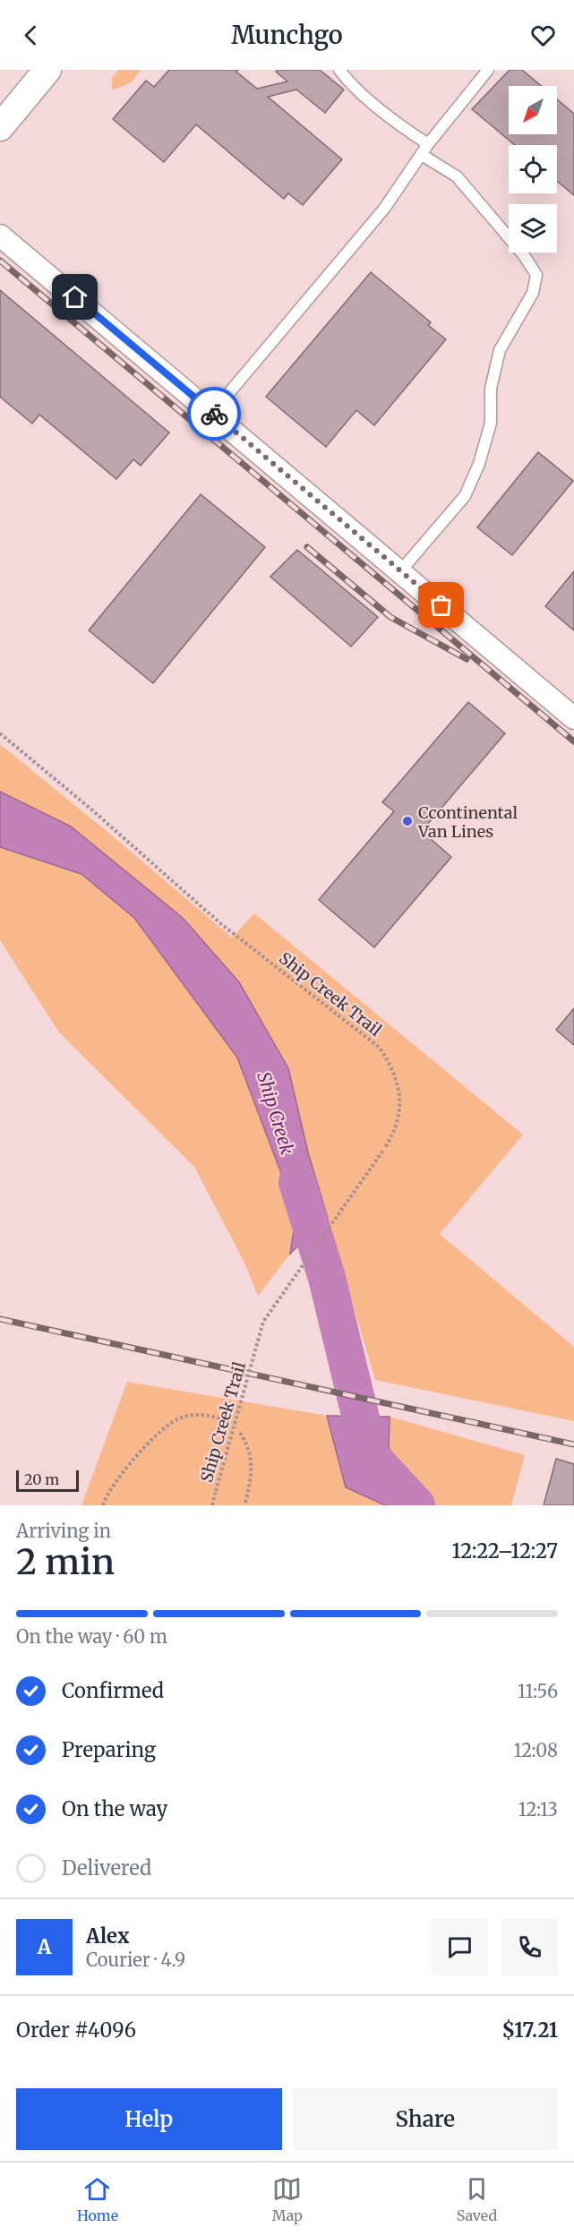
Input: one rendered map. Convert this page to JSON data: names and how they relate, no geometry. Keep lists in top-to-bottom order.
{
  "streets": {
    "path": ["Ship Creek Trail"]
  },
  "water": ["Ship Creek"],
  "places": ["Ccontinental Van Lines"],
  "scale_bar": "20 m",
  "north": "bottom left",
  "page": {
    "header": "Munchgo",
    "scale": "20 m",
    "heading": ["2 min", "Arriving in", "12:22–12:27"],
    "panel": [
      "Alex",
      "Courier · 4.9",
      "Order #4096",
      "$17.21"
    ],
    "bar": "On the way · 60 m",
    "list": [
      ["Confirmed", "11:56"],
      ["Preparing", "12:08"],
      ["On the way", "12:13"],
      "Delivered"
    ],
    "round": "A",
    "buttons": ["Help", "Share"],
    "tabs": ["Home", "Map", "Saved"]
  }
}
